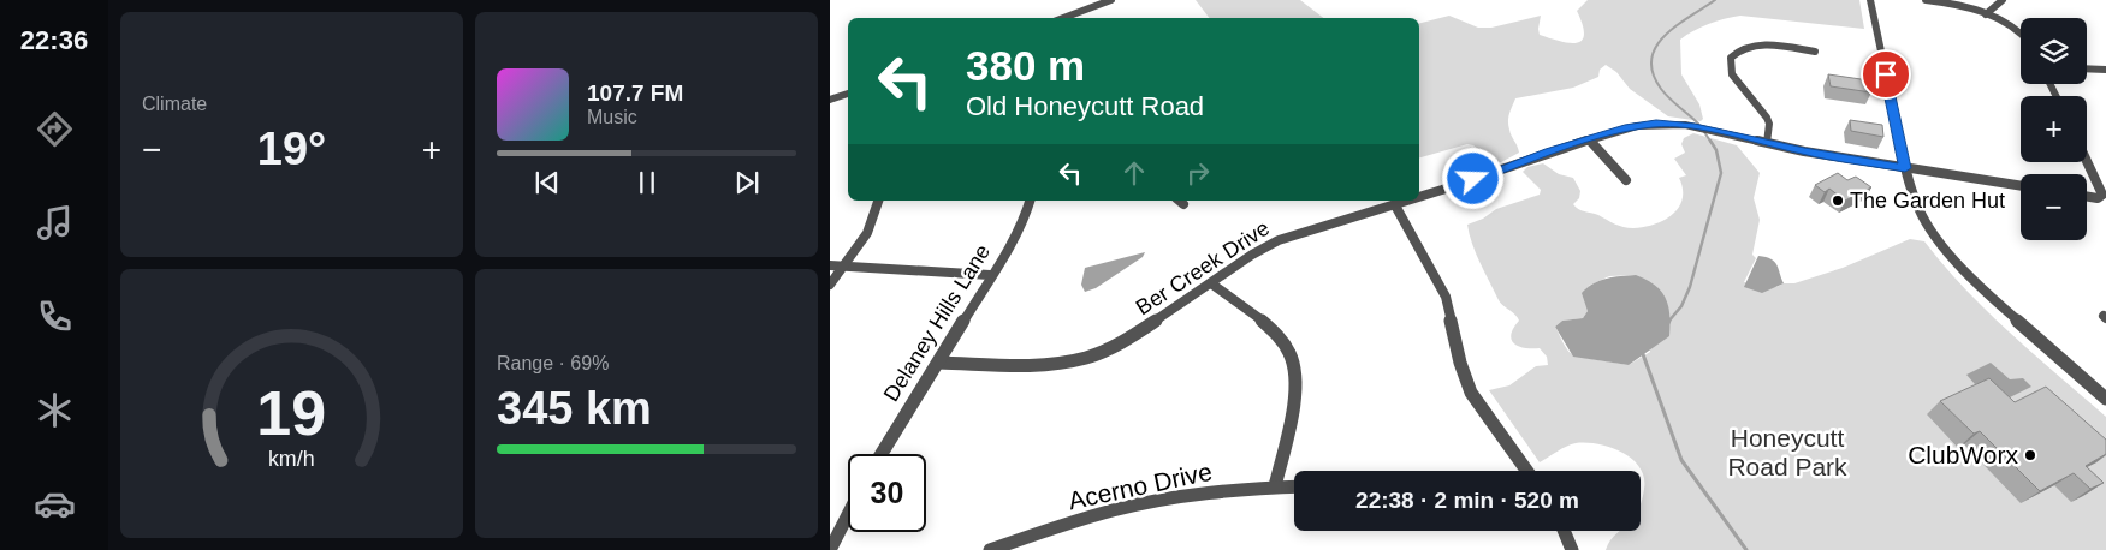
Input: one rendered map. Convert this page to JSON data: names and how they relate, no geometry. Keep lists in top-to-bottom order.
{
  "streets": {
    "street": ["Ber Creek Drive", "Delaney Hills Lane", "Acerno Drive"]
  },
  "crossings": [
    ["Ber Creek Drive", "Delaney Hills Lane"]
  ],
  "parks": ["Honeycutt Road Park"],
  "places": ["The Garden Hut", "ClubWorx"],
  "page": {
    "tabs": "22:36",
    "tile": [
      "Climate",
      ["Range · 69%", "345 km"]
    ],
    "map_buttons": ["+", "−"],
    "turn": ["380 m", "Old Honeycutt Road"],
    "song": ["107.7 FM", "Music"],
    "heat": ["−", "19°", "+"],
    "limit": "30",
    "trip": "22:38 · 2 min · 520 m",
    "gauge": ["19", "km/h"]
  }
}
